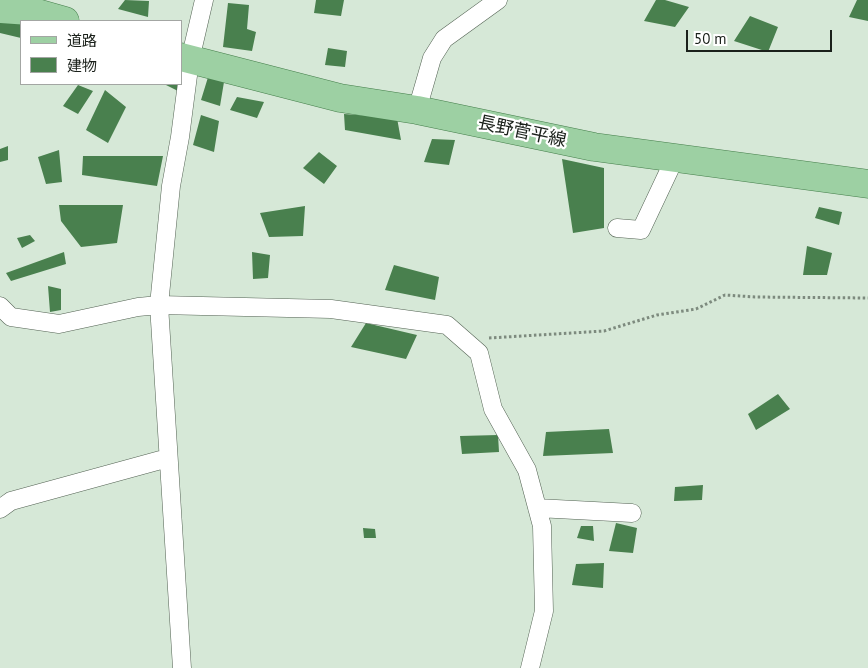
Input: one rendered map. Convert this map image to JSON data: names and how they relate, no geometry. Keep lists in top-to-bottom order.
{
  "streets": {
    "main road": ["長野菅平線"]
  },
  "legend": ["道路", "建物"],
  "scale_bar": "50 m"
}
